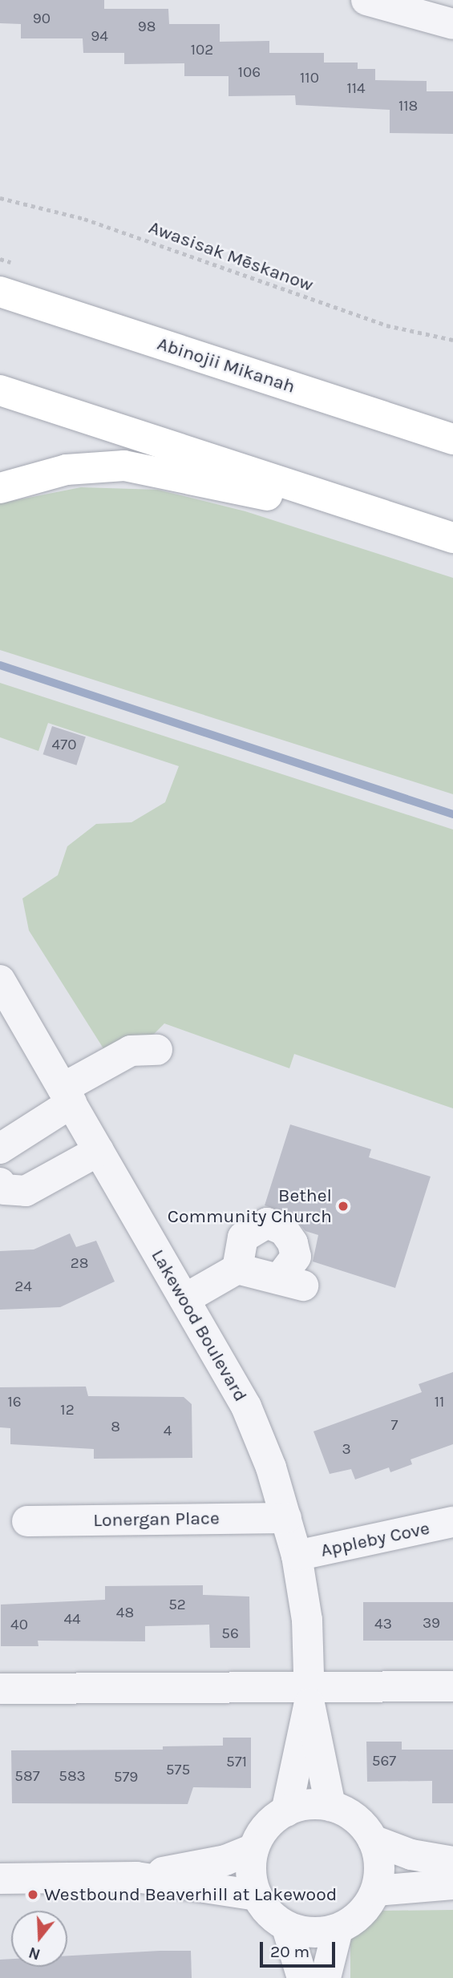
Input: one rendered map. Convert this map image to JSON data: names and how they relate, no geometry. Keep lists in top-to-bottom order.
{
  "streets": {
    "main road": ["Abinojii Mikanah"],
    "street": ["Lakewood Boulevard", "Lonergan Place", "Appleby Cove"],
    "path": ["Awasisak Mēskanow"]
  },
  "crossings": [
    ["Lakewood Boulevard", "Lonergan Place"],
    ["Lakewood Boulevard", "Appleby Cove"]
  ],
  "places": ["Bethel Community Church", "Westbound Beaverhill at Lakewood"],
  "house_numbers": [
    "90",
    "98",
    "94",
    "102",
    "106",
    "110",
    "114",
    "118",
    "470",
    "28",
    "24",
    "16",
    "11",
    "12",
    "7",
    "8",
    "4",
    "3",
    "52",
    "48",
    "44",
    "39",
    "43",
    "40",
    "56",
    "567",
    "571",
    "575",
    "587",
    "583",
    "579"
  ],
  "scale_bar": "20 m",
  "north": "bottom"
}
